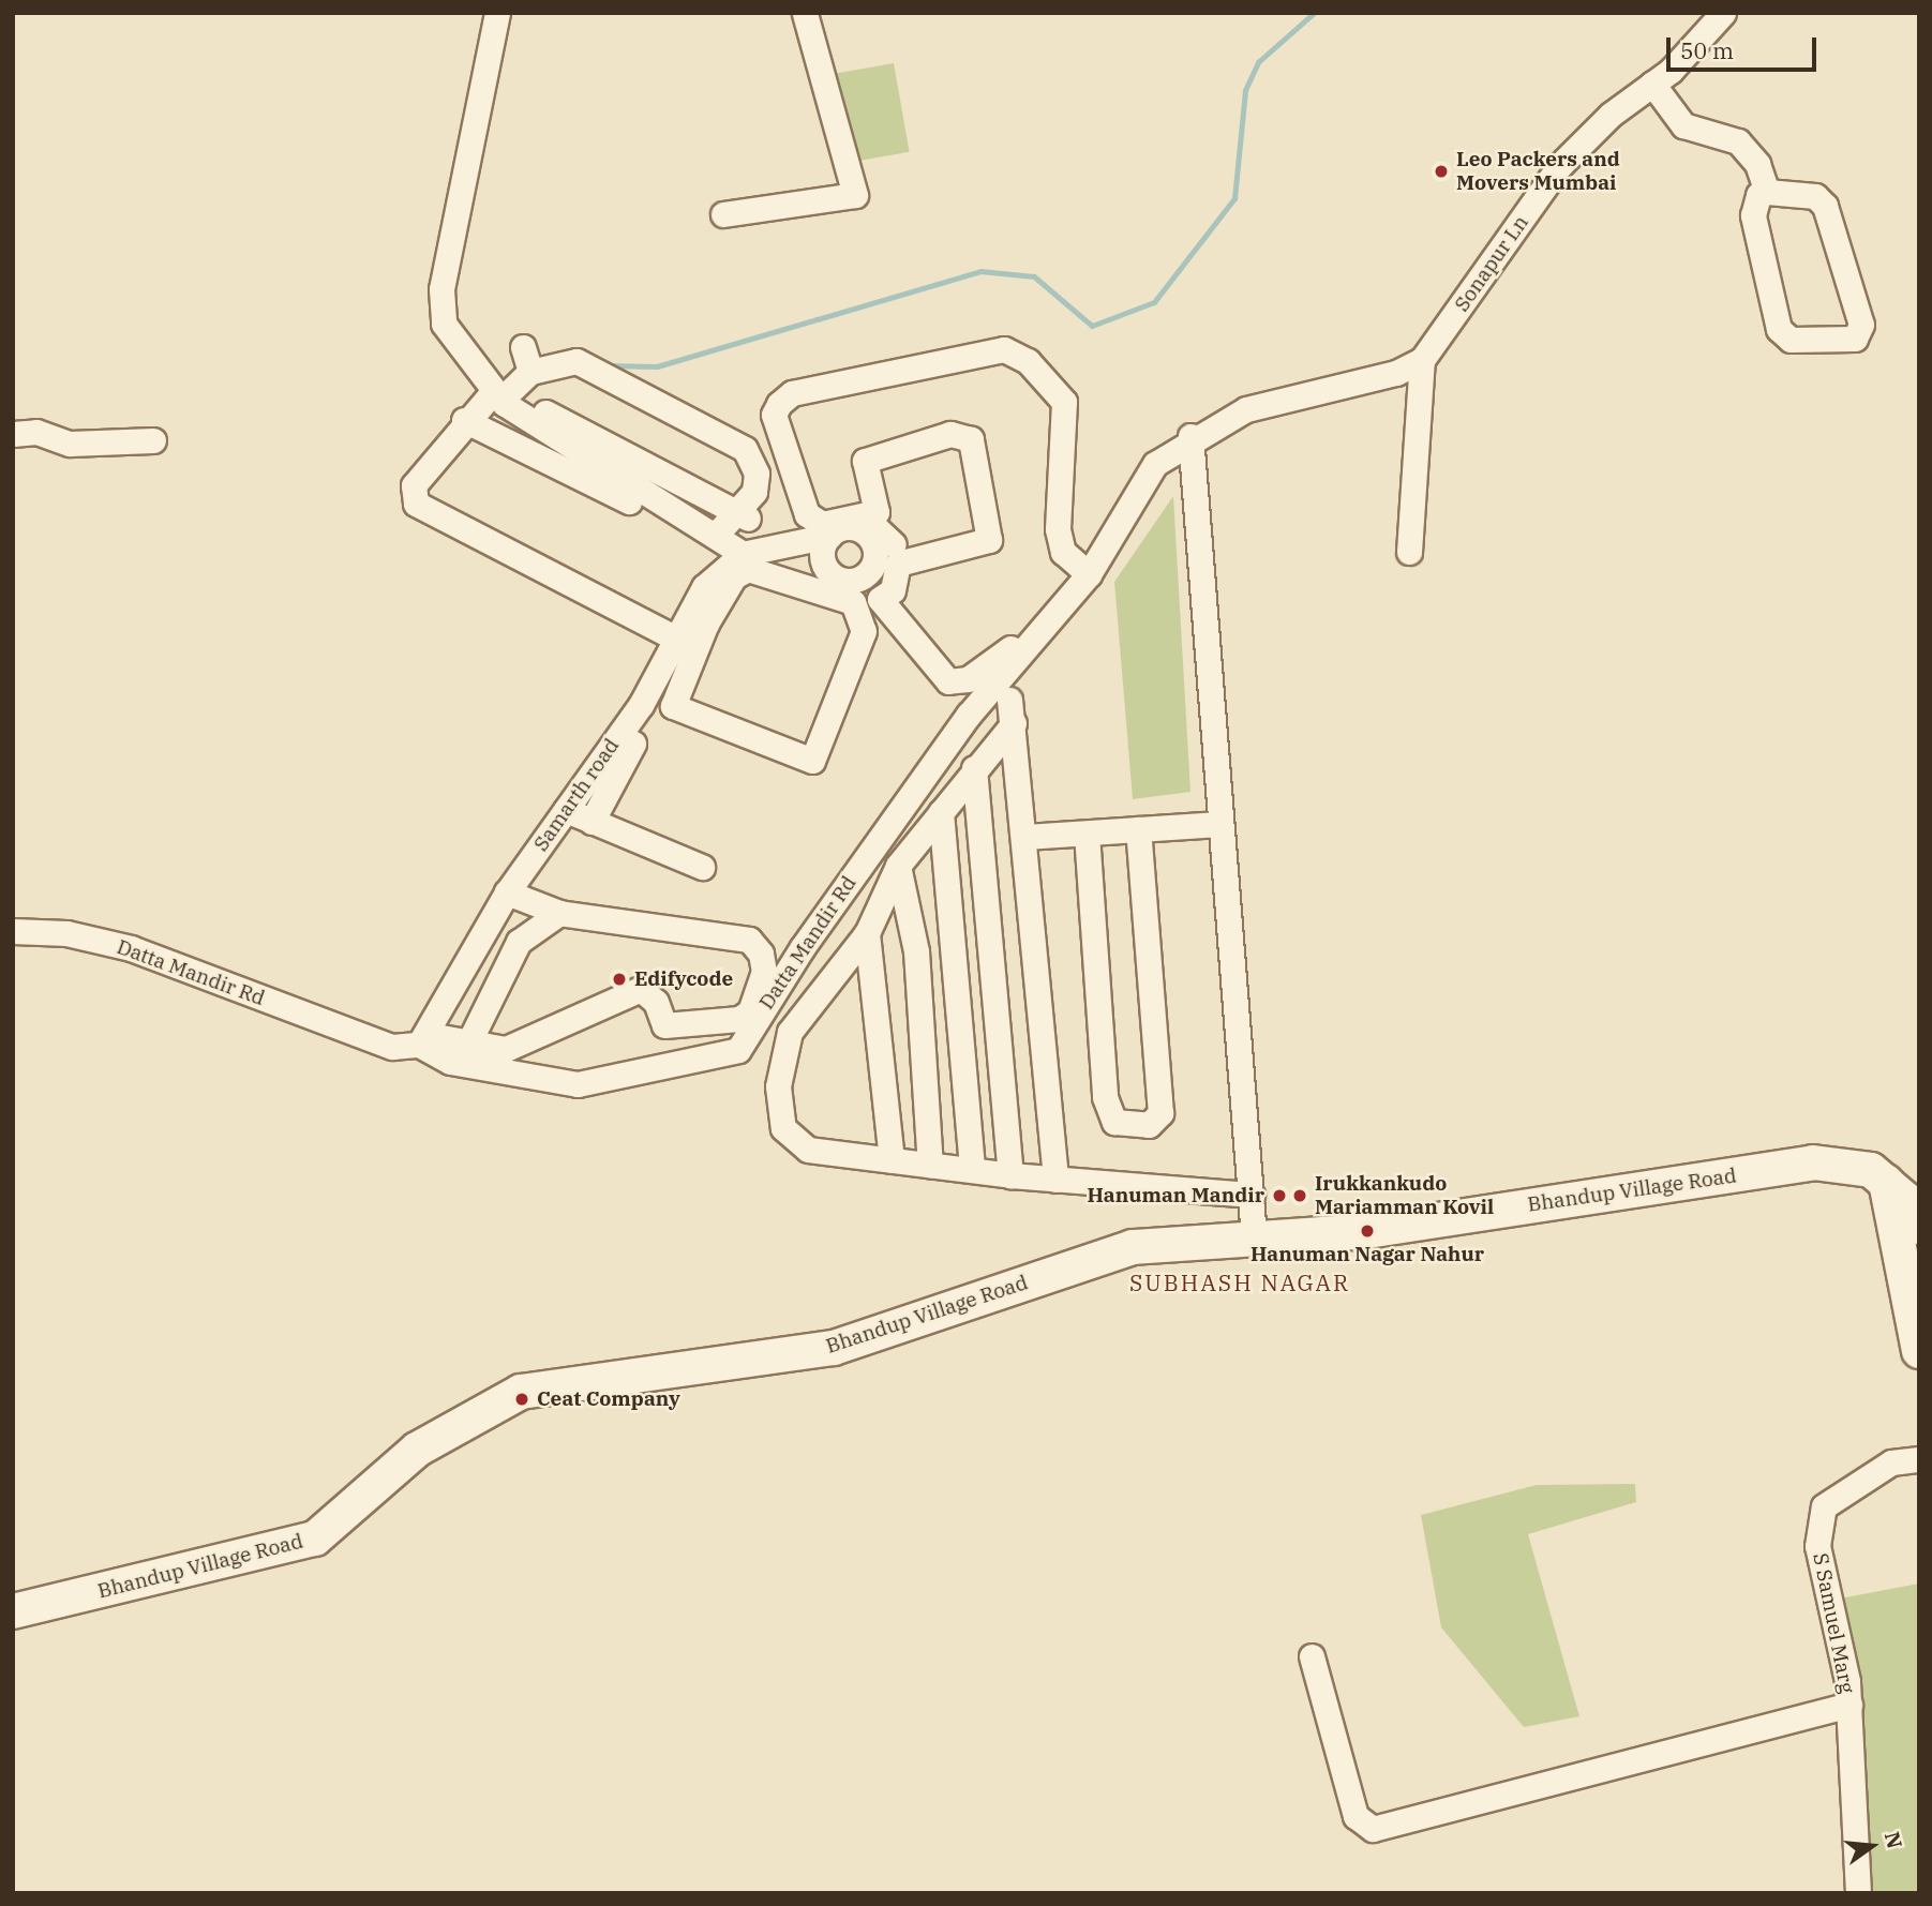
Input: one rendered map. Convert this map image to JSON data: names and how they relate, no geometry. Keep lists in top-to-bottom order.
{
  "streets": {
    "street": [
      "Sonapur Ln",
      "Samarth road",
      "Datta Mandir Rd",
      "Bhandup Village Road",
      "S Samuel Marg"
    ]
  },
  "crossings": [
    ["Sonapur Ln", "Datta Mandir Rd"],
    ["Samarth road", "Datta Mandir Rd"]
  ],
  "districts": ["SUBHASH NAGAR"],
  "places": [
    "Leo Packers and Movers Mumbai",
    "Edifycode",
    "Hanuman Mandir",
    "Irukkankudo Mariamman Kovil",
    "Hanuman Nagar Nahur",
    "Ceat Company"
  ],
  "scale_bar": "50 m",
  "north": "right"
}
